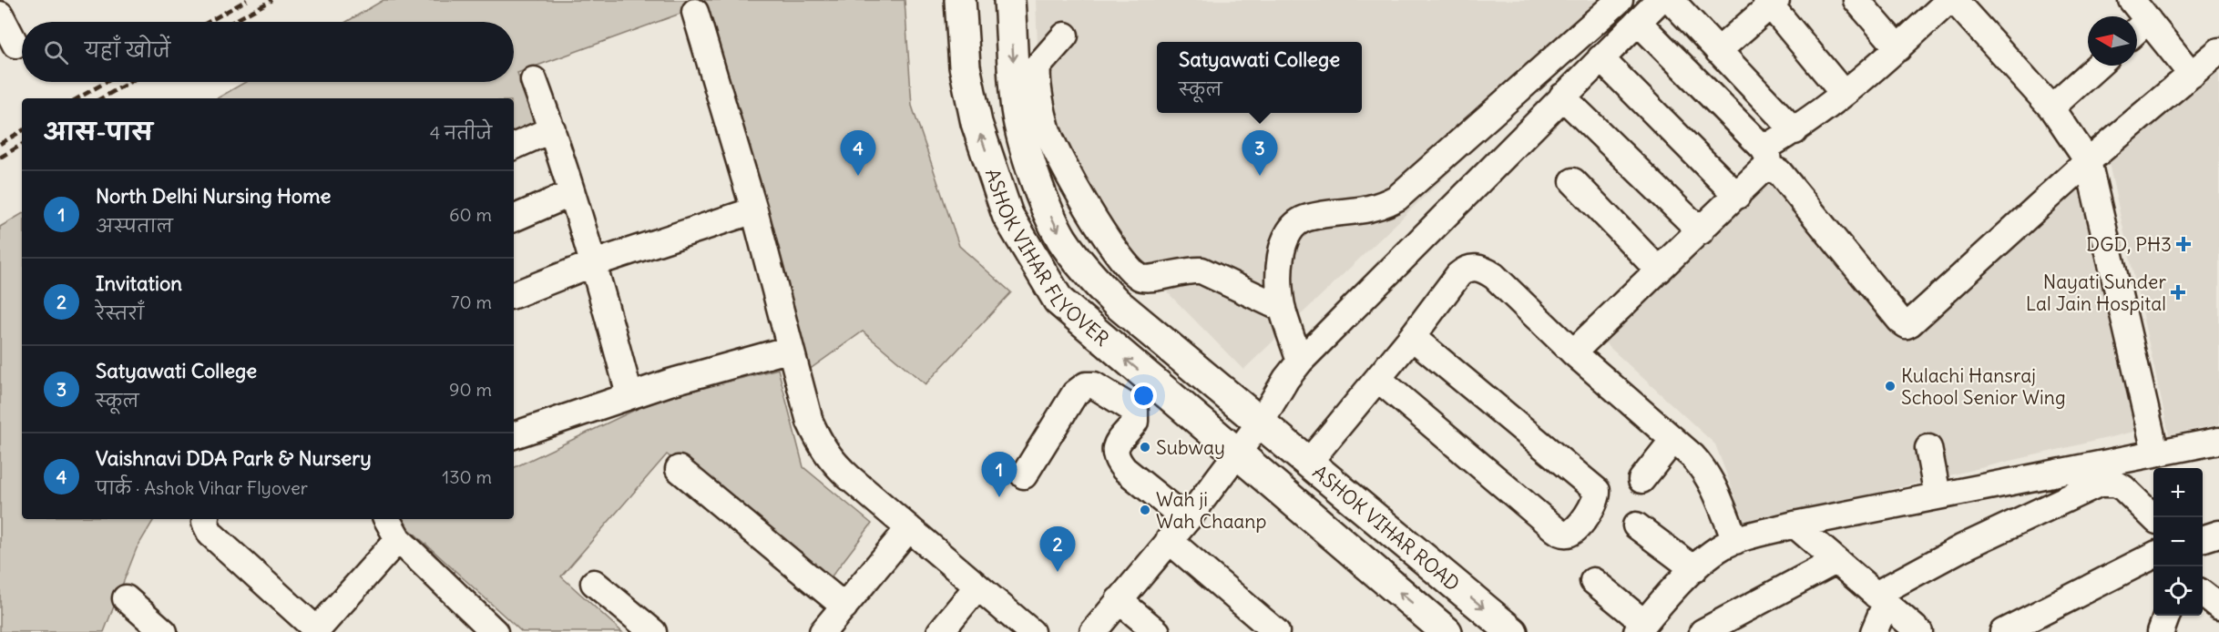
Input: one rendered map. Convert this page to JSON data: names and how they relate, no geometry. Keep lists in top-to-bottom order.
{
  "streets": {
    "main road": ["ASHOK VIHAR FLYOVER", "ASHOK VIHAR ROAD"]
  },
  "crossings": [
    ["ASHOK VIHAR FLYOVER", "ASHOK VIHAR ROAD"]
  ],
  "places": {
    "health": ["DGD, PH3", "Nayati Sunder Lal Jain Hospital"],
    "other": ["Kulachi Hansraj School Senior Wing", "Subway", "Wah ji Wah Chaanp"]
  },
  "north": "left",
  "page": {
    "search": "यहाँ खोजें",
    "popup": ["Satyawati College", "स्कूल"],
    "heading": ["आस-पास", "4 नतीजे"],
    "pins": [
      "3",
      "4",
      "1",
      "2"
    ],
    "list": [
      {
        "mark": "1",
        "name": "North Delhi Nursing Home",
        "note": "अस्पताल",
        "value": "60 m"
      },
      {
        "mark": "2",
        "name": "Invitation",
        "note": "रेस्तराँ",
        "value": "70 m"
      },
      {
        "mark": "3",
        "name": "Satyawati College",
        "note": "स्कूल",
        "value": "90 m"
      },
      {
        "mark": "4",
        "name": "Vaishnavi DDA Park & Nursery",
        "note": "पार्क · Ashok Vihar Flyover",
        "value": "130 m"
      }
    ],
    "map_buttons": ["+", "−"]
  }
}
